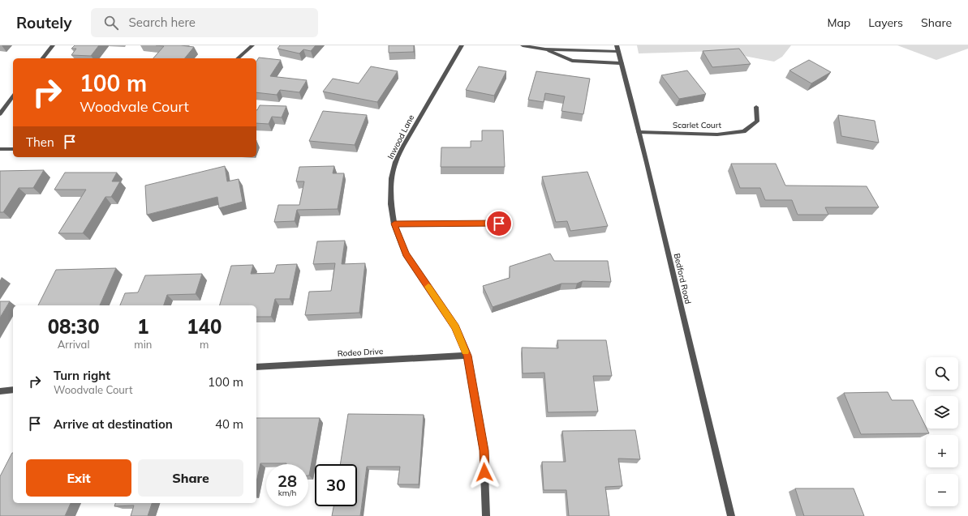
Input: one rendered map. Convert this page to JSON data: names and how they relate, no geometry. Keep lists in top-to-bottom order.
{
  "streets": {
    "street": [
      "Scarlet Court",
      "Inwood Lane",
      "Bedford Road",
      "Rodeo Drive"
    ]
  },
  "crossings": [
    ["Scarlet Court", "Bedford Road"],
    ["Inwood Lane", "Rodeo Drive"]
  ],
  "page": {
    "header": "Routely",
    "search": "Search here",
    "nav": ["Map", "Layers", "Share"],
    "turn": ["100 m", "Woodvale Court"],
    "then": "Then",
    "eta": [
      "08:30",
      "Arrival",
      "1",
      "min",
      "140",
      "m"
    ],
    "map_buttons": ["+", "−"],
    "list": [
      {
        "name": "Turn right",
        "note": "Woodvale Court",
        "value": "100 m"
      },
      {
        "name": "Arrive at destination",
        "value": "40 m"
      }
    ],
    "buttons": ["Exit", "Share"],
    "speed": "28 km/h",
    "limit": "30"
  }
}
